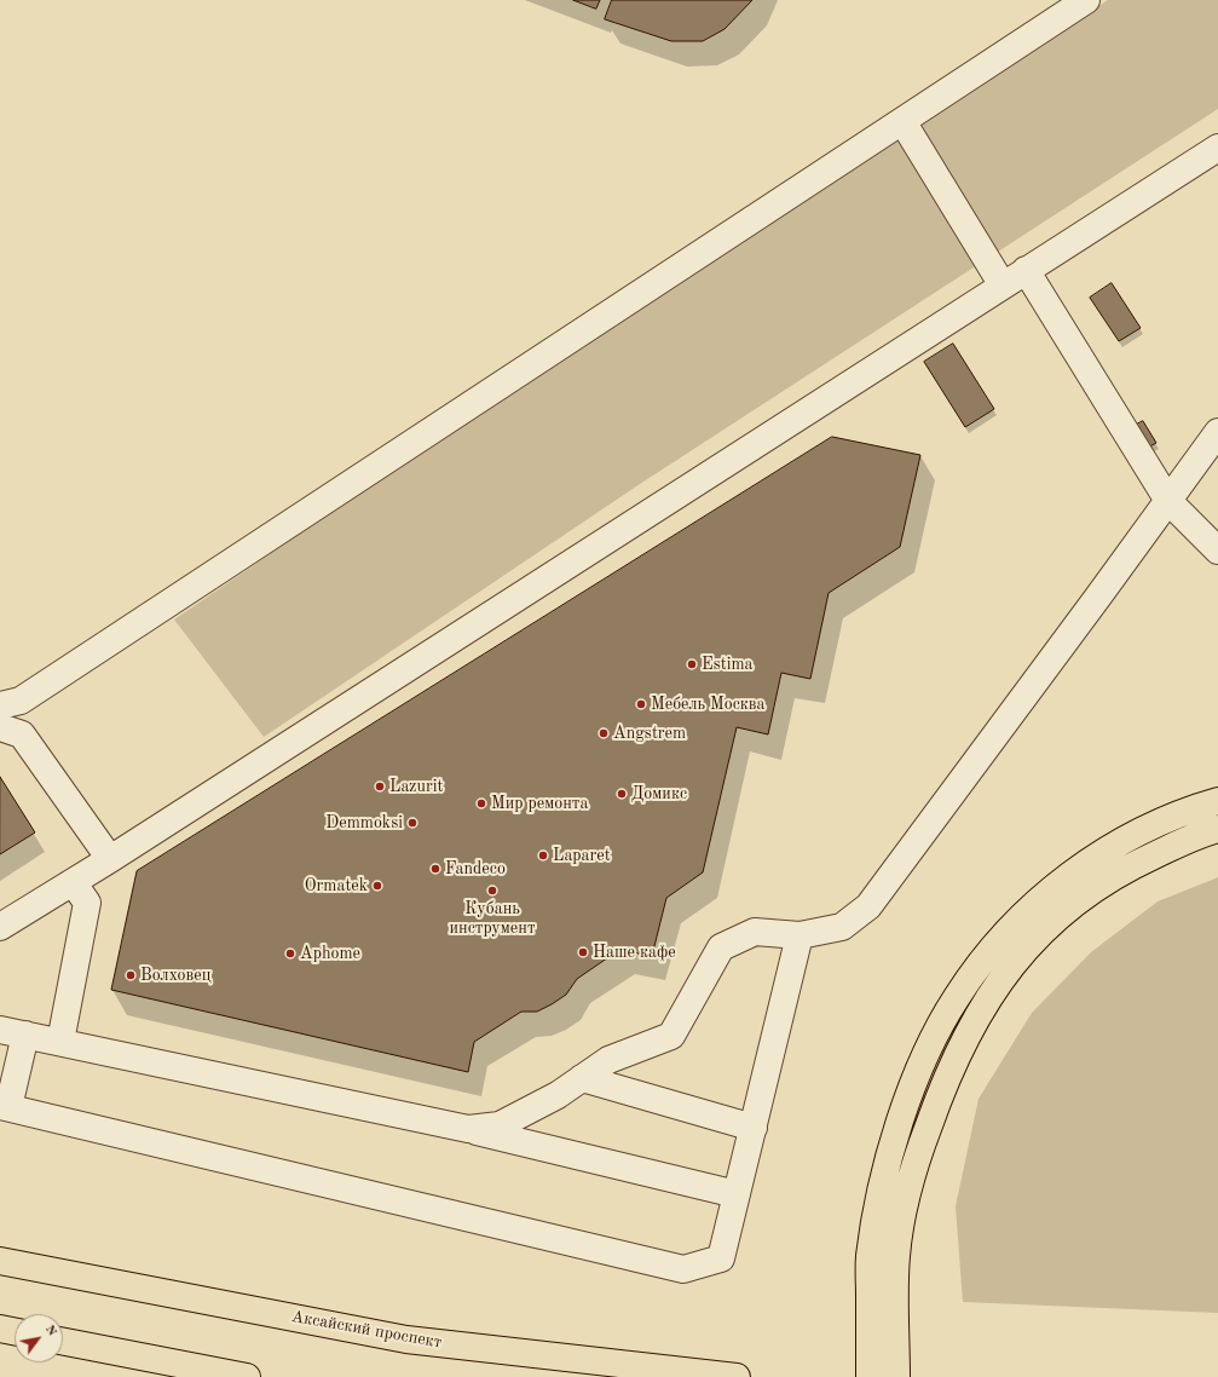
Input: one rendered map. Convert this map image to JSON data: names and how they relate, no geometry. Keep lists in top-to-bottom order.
{
  "streets": {
    "main road": ["Аксайский проспект"]
  },
  "places": [
    "Estima",
    "Мебель Москва",
    "Angstrem",
    "Lazurit",
    "Домикс",
    "Мир ремонта",
    "Demmoksi",
    "Laparet",
    "Fandeco",
    "Ormatek",
    "Кубань инструмент",
    "Наше кафе",
    "Aphome",
    "Волховец"
  ],
  "north": "top right"
}
